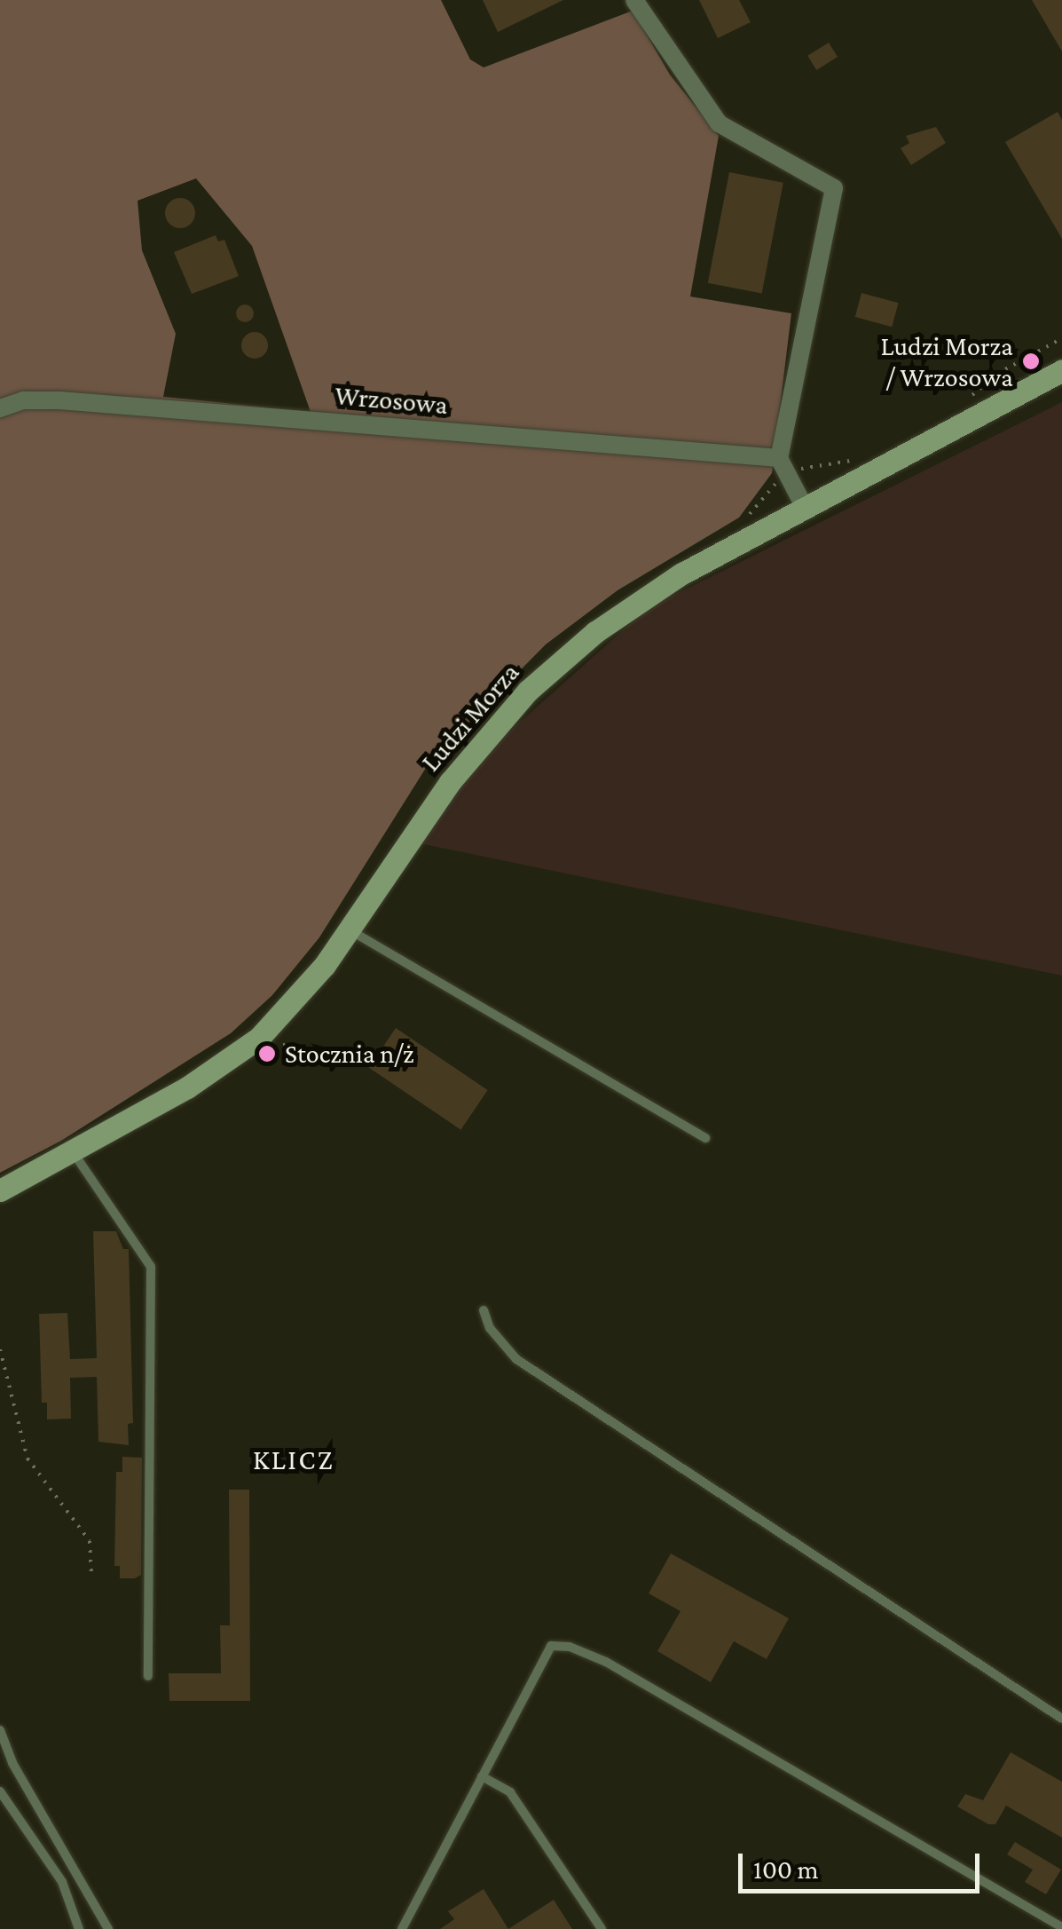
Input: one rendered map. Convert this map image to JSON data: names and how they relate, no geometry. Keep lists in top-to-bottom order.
{
  "streets": {
    "street": ["Wrzosowa", "Ludzi Morza"]
  },
  "districts": ["KLICZ"],
  "places": ["Ludzi Morza / Wrzosowa", "Stocznia n/ż"],
  "scale_bar": "100 m"
}
